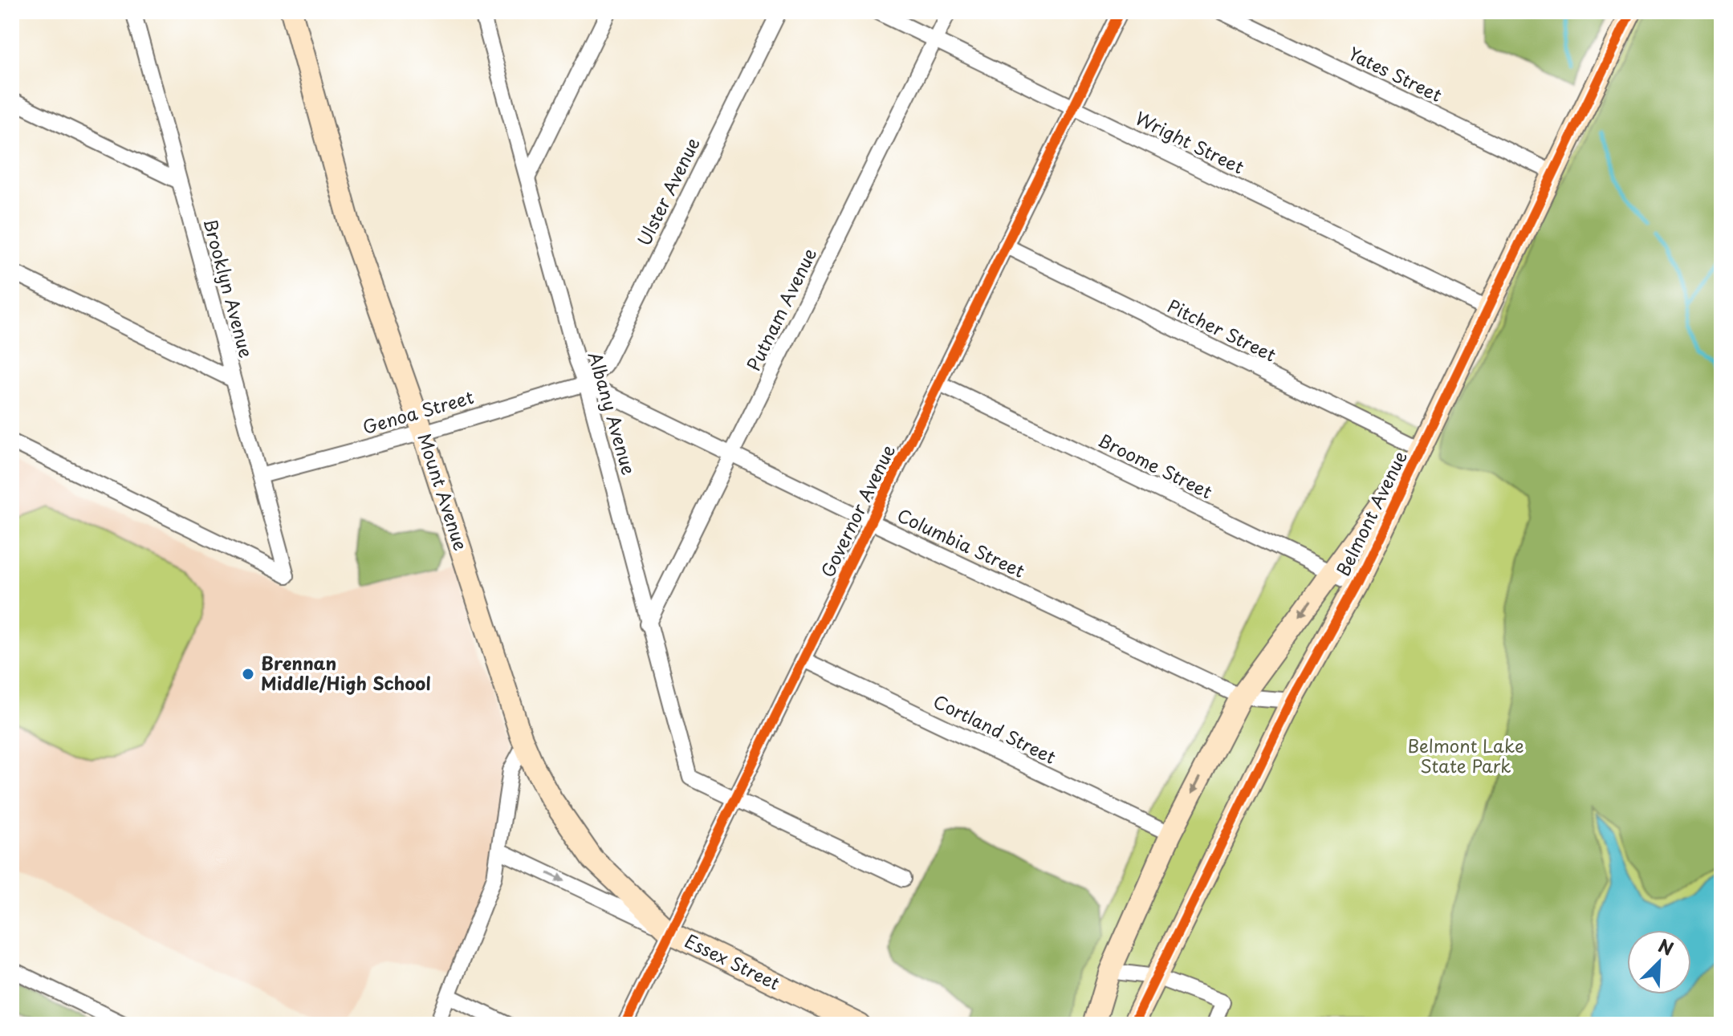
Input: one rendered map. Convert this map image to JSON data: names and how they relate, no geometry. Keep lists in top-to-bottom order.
{
  "streets": {
    "street": [
      "Yates Street",
      "Wright Street",
      "Ulster Avenue",
      "Brooklyn Avenue",
      "Putnam Avenue",
      "Pitcher Street",
      "Genoa Street",
      "Albany Avenue",
      "Broome Street",
      "Mount Avenue",
      "Governor Avenue",
      "Belmont Avenue",
      "Columbia Street",
      "Cortland Street",
      "Essex Street"
    ]
  },
  "crossings": [
    ["Yates Street", "Belmont Avenue"],
    ["Wright Street", "Putnam Avenue"],
    ["Wright Street", "Governor Avenue"],
    ["Wright Street", "Belmont Avenue"],
    ["Ulster Avenue", "Genoa Street"],
    ["Ulster Avenue", "Albany Avenue"],
    ["Ulster Avenue", "Columbia Street"],
    ["Brooklyn Avenue", "Genoa Street"],
    ["Putnam Avenue", "Albany Avenue"],
    ["Putnam Avenue", "Columbia Street"],
    ["Pitcher Street", "Governor Avenue"],
    ["Pitcher Street", "Belmont Avenue"],
    ["Genoa Street", "Albany Avenue"],
    ["Genoa Street", "Mount Avenue"],
    ["Genoa Street", "Columbia Street"],
    ["Albany Avenue", "Governor Avenue"],
    ["Albany Avenue", "Columbia Street"],
    ["Broome Street", "Governor Avenue"],
    ["Broome Street", "Belmont Avenue"],
    ["Mount Avenue", "Governor Avenue"],
    ["Mount Avenue", "Essex Street"],
    ["Governor Avenue", "Columbia Street"],
    ["Governor Avenue", "Cortland Street"],
    ["Governor Avenue", "Essex Street"],
    ["Belmont Avenue", "Columbia Street"],
    ["Belmont Avenue", "Cortland Street"]
  ],
  "one_way": ["Essex Street"],
  "parks": ["Belmont Lake State Park"],
  "places": ["Brennan Middle/High School"],
  "north": "top right"
}
